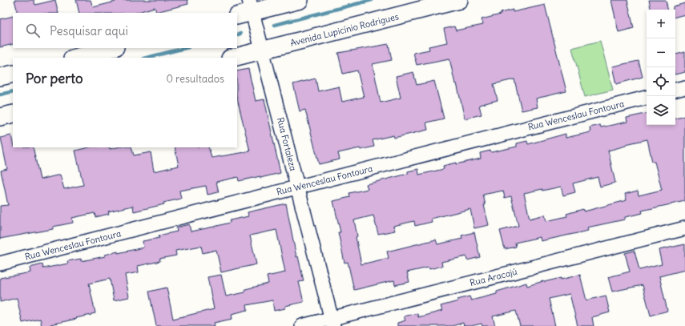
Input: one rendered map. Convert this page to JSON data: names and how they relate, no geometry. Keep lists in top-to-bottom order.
{
  "streets": {
    "street": [
      "Avenida Lupicínio Rodrigues",
      "Rua Wenceslau Fontoura",
      "Rua Fortaleza",
      "Rua Aracajú"
    ]
  },
  "crossings": [
    ["Avenida Lupicínio Rodrigues", "Rua Fortaleza"],
    ["Rua Wenceslau Fontoura", "Rua Fortaleza"],
    ["Rua Fortaleza", "Rua Aracajú"]
  ],
  "page": {
    "map_buttons": ["+", "−"],
    "search": "Pesquisar aqui",
    "heading": ["Por perto", "0 resultados"]
  }
}
